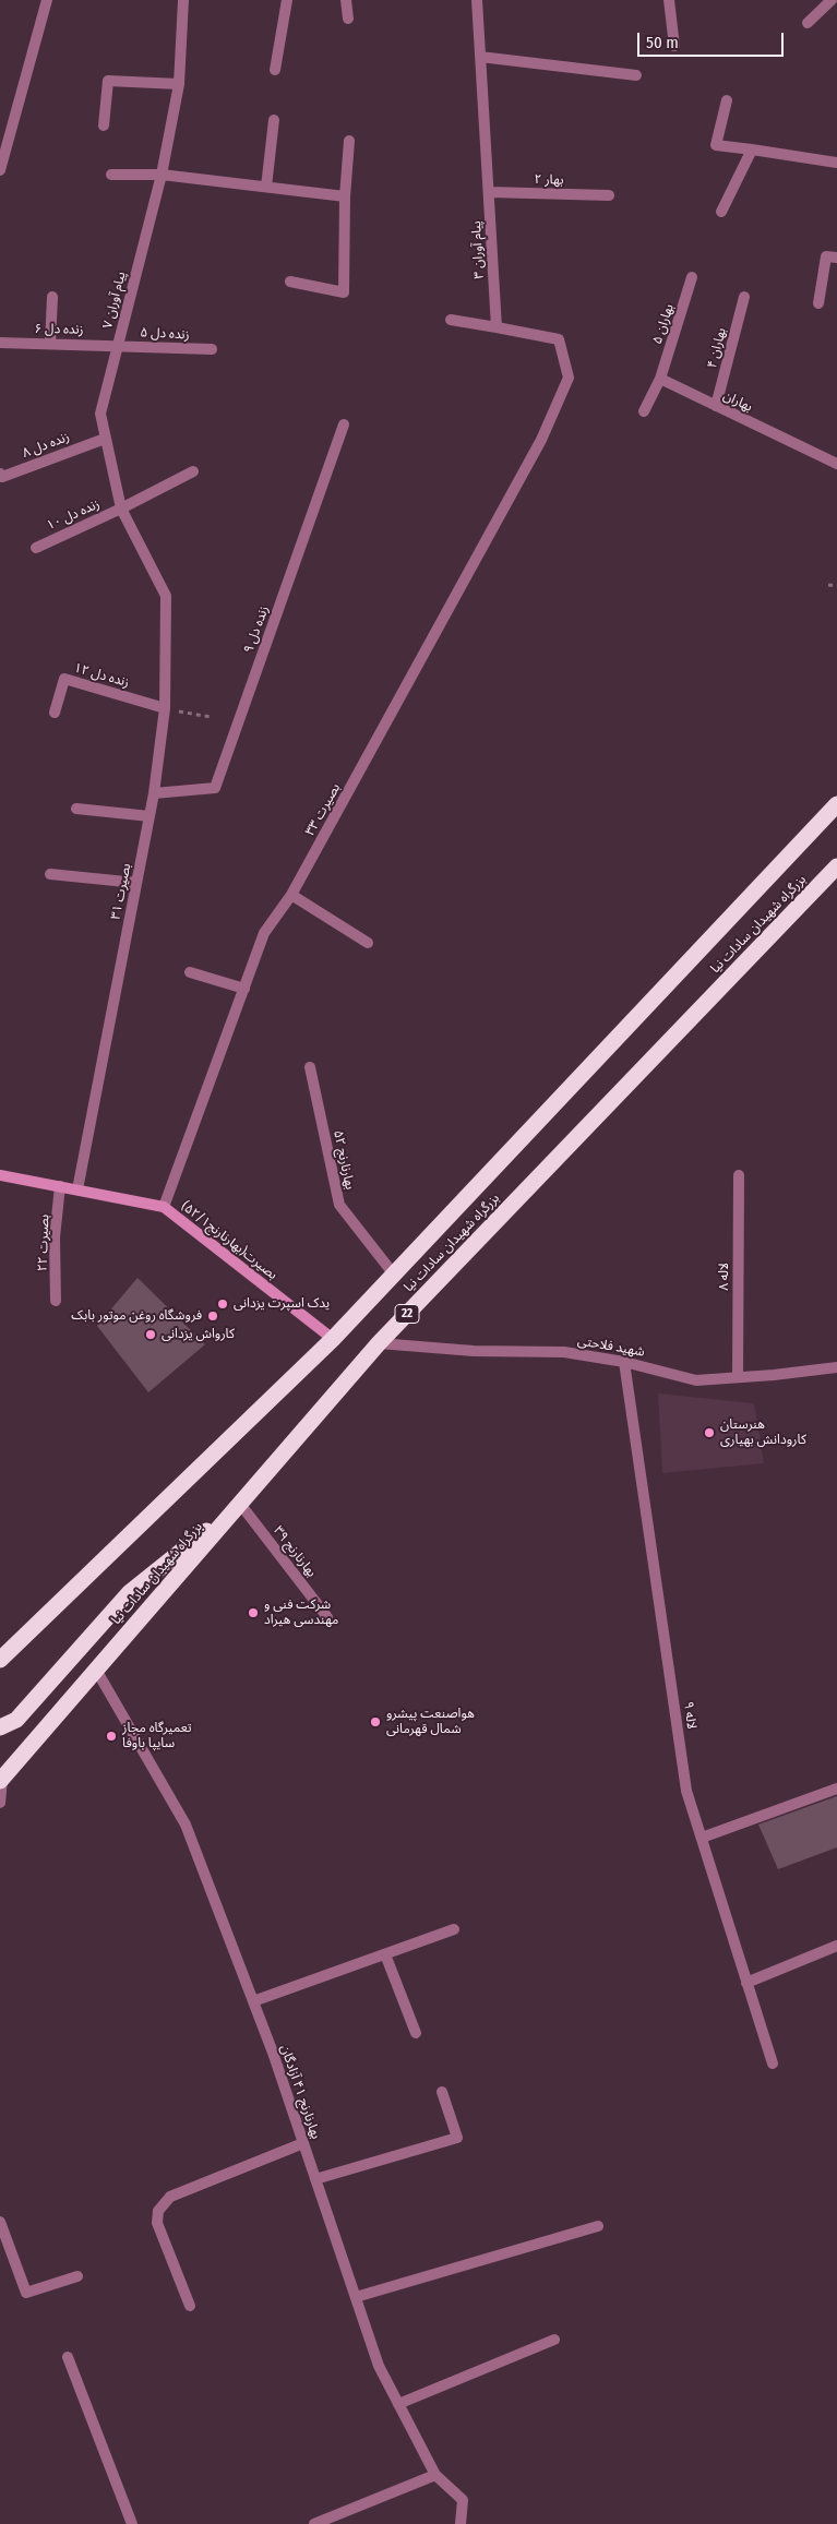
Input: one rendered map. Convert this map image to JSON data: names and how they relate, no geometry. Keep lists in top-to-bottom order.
{
  "streets": {
    "highway": ["بزرگراه شهیدان سادات نیا", "22"],
    "street": [
      "بهار ۲",
      "پیام آوران ۳",
      "پیام آوران ۷",
      "بهاران ۵",
      "زنده دل ۶",
      "زنده دل ۵",
      "بهاران ۴",
      "بهاران",
      "زنده دل ۸",
      "زنده دل ۱۰",
      "زنده دل ۹",
      "زنده دل ۱۲",
      "بصیرت ۳۳",
      "بصیرت ۳۱",
      "بهارنارنج ۵۲",
      "بصیرت(بهارنارنج۵۲/۱)",
      "بصیرت ۲۲",
      "لاله ۸",
      "شهید فلاحتی",
      "بهارنارنج ۳۹",
      "لاله ۹",
      "بهارنارنج ۴۱ آزادگان"
    ]
  },
  "crossings": [
    ["بهار ۲", "پیام آوران ۳"],
    ["پیام آوران ۳", "بصیرت ۳۳"],
    ["پیام آوران ۷", "زنده دل ۶"],
    ["پیام آوران ۷", "زنده دل ۵"],
    ["پیام آوران ۷", "زنده دل ۸"],
    ["پیام آوران ۷", "زنده دل ۱۰"],
    ["پیام آوران ۷", "بصیرت ۳۱"],
    ["بهاران ۵", "بهاران"],
    ["زنده دل ۶", "زنده دل ۵"],
    ["بهاران ۴", "بهاران"],
    ["زنده دل ۹", "بصیرت ۳۱"],
    ["زنده دل ۱۲", "بصیرت ۳۱"],
    ["بصیرت ۳۳", "بصیرت(بهارنارنج۵۲/۱)"],
    ["بصیرت ۳۱", "بصیرت(بهارنارنج۵۲/۱)"],
    ["بزرگراه شهیدان سادات نیا", "بهارنارنج ۵۲"],
    ["بزرگراه شهیدان سادات نیا", "بصیرت(بهارنارنج۵۲/۱)"],
    ["بزرگراه شهیدان سادات نیا", "شهید فلاحتی"],
    ["بزرگراه شهیدان سادات نیا", "بهارنارنج ۳۹"],
    ["بزرگراه شهیدان سادات نیا", "بهارنارنج ۴۱ آزادگان"],
    ["بصیرت(بهارنارنج۵۲/۱)", "بصیرت ۲۲"],
    ["لاله ۸", "شهید فلاحتی"],
    ["شهید فلاحتی", "لاله ۹"]
  ],
  "places": [
    "یدک اسپرت یزدانی",
    "فروشگاه روغن موتور بابک",
    "کارواش یزدانی",
    "هنرستان کارودانش بهیاری",
    "شرکت فنی و مهندسی هیراد",
    "هواصنعت پیشرو شمال قهرمانی",
    "تعمیرگاه مجاز سایپا باوفا"
  ],
  "scale_bar": "50 m"
}
